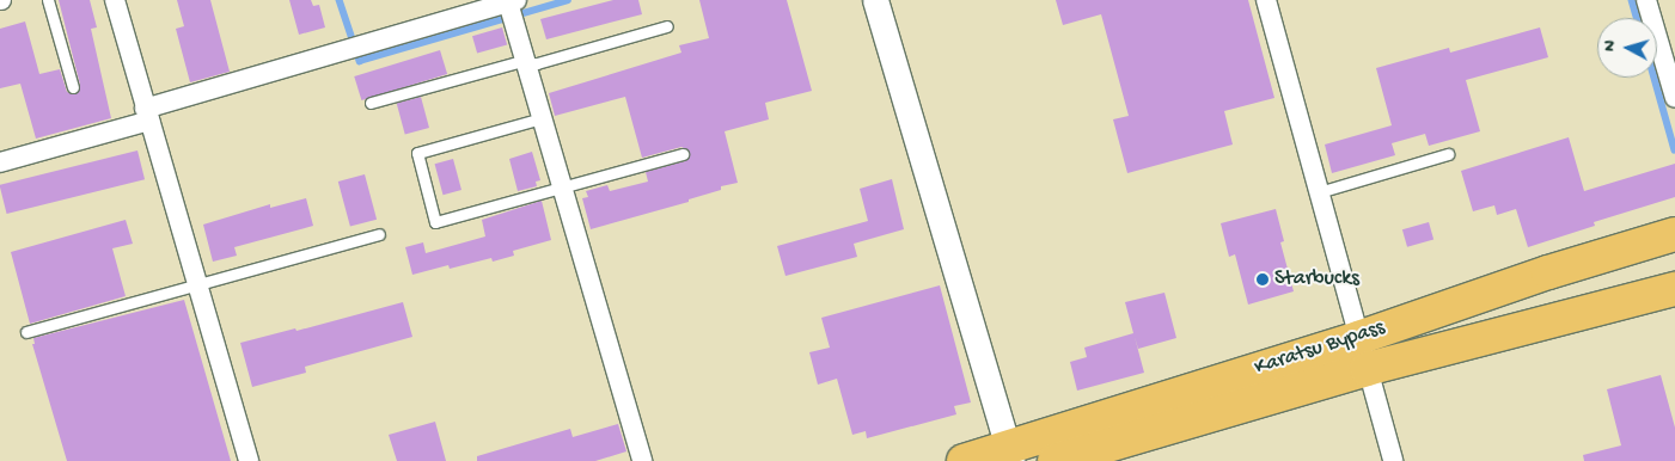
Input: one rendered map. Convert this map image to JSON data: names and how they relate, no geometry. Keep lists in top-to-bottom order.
{
  "streets": {
    "highway": ["Karatsu Bypass"]
  },
  "places": ["Starbucks"],
  "north": "left"
}
